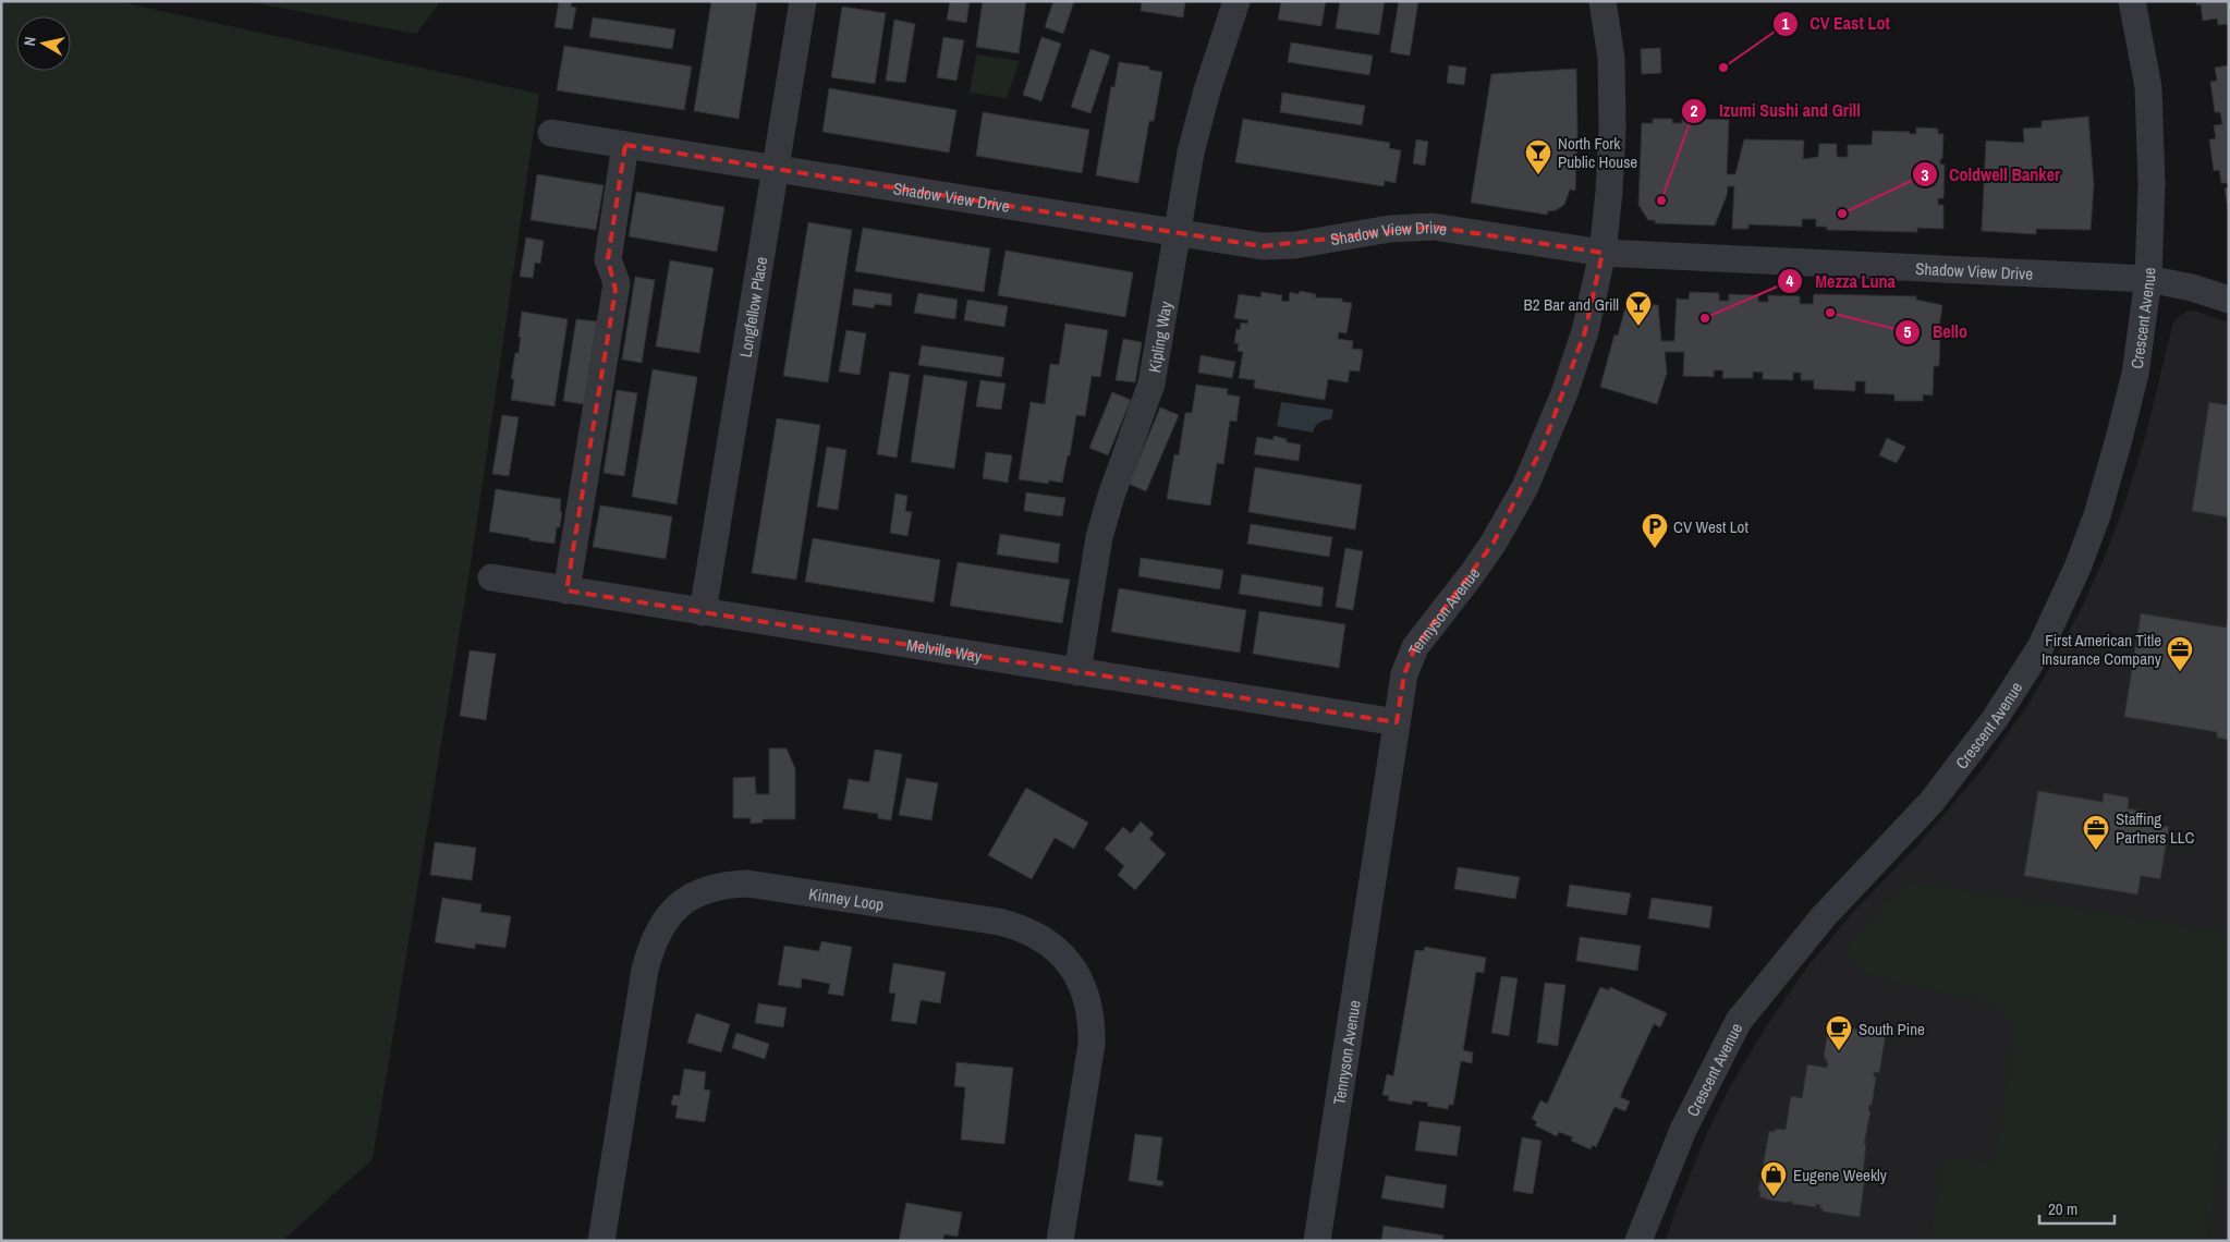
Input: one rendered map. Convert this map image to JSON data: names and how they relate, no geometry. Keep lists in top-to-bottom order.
{
  "streets": {
    "street": [
      "Shadow View Drive",
      "Longfellow Place",
      "Crescent Avenue",
      "Kipling Way",
      "Tennyson Avenue",
      "Melville Way",
      "Kinney Loop"
    ]
  },
  "crossings": [
    ["Shadow View Drive", "Longfellow Place"],
    ["Shadow View Drive", "Crescent Avenue"],
    ["Shadow View Drive", "Kipling Way"],
    ["Shadow View Drive", "Tennyson Avenue"],
    ["Longfellow Place", "Melville Way"],
    ["Kipling Way", "Melville Way"],
    ["Tennyson Avenue", "Melville Way"]
  ],
  "places": {
    "other": [
      "CV East Lot",
      "Izumi Sushi and Grill",
      "Coldwell Banker",
      "Bello",
      "Mezza Luna"
    ],
    "bar": ["North Fork Public House", "B2 Bar and Grill"],
    "parking": ["CV West Lot"],
    "office": ["First American Title Insurance Company", "Staffing Partners LLC"],
    "cafe": ["South Pine"],
    "shop": ["Eugene Weekly"]
  },
  "scale_bar": "20 m",
  "north": "left"
}
